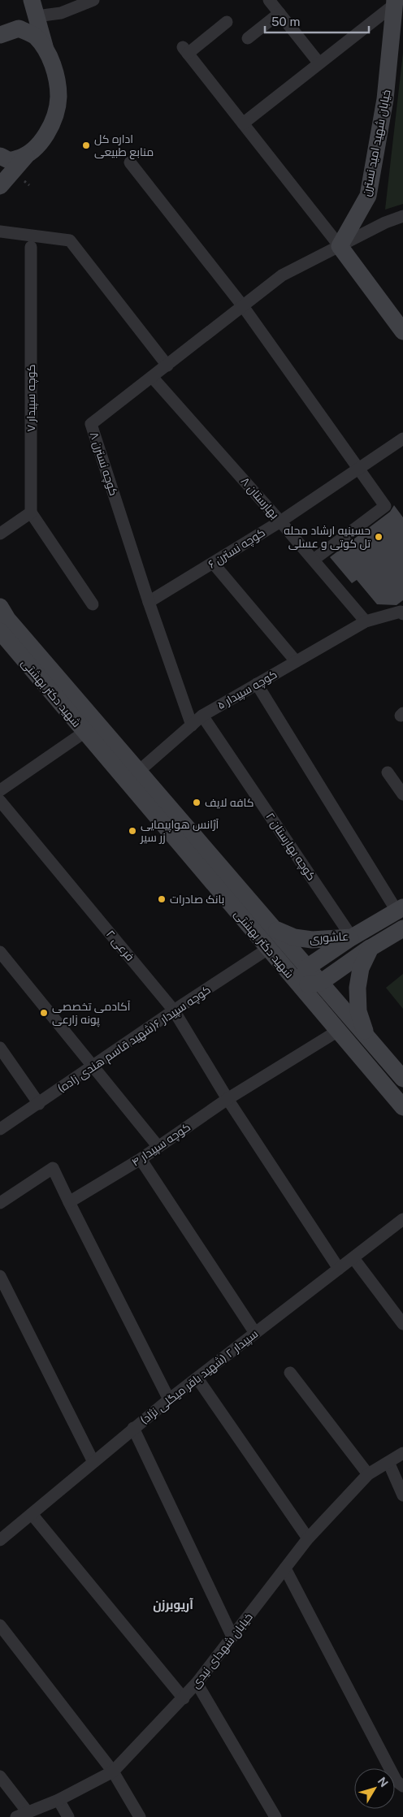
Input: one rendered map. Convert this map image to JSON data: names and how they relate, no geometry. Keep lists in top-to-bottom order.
{
  "streets": {
    "main road": ["خیابان شهید امید نسترن", "شهید دکتر بهشتی", "عاشوری"],
    "street": [
      "کوچه سپیدار ۷",
      "کوچه نسترن ۸",
      "بهارستان ۸",
      "کوچه نسترن ۶",
      "کوچه سپیدار ۵",
      "کوچه بهارستان ۲",
      "فرعی ۲",
      "کوچه سپیدار ۶(شهید قاسم هندی زاده)",
      "کوچه سپیدار ۴",
      "سپیدار ۲ (شهید باقر میگلی نژاد)",
      "خیابان شهدای نیدی"
    ]
  },
  "crossings": [
    ["خیابان شهید امید نسترن", "کوچه نسترن ۸"],
    ["کوچه نسترن ۸", "بهارستان ۸"],
    ["کوچه نسترن ۸", "کوچه نسترن ۶"],
    ["کوچه نسترن ۸", "کوچه سپیدار ۵"],
    ["بهارستان ۸", "کوچه نسترن ۶"],
    ["بهارستان ۸", "کوچه سپیدار ۵"],
    ["کوچه سپیدار ۵", "شهید دکتر بهشتی"],
    ["کوچه سپیدار ۵", "کوچه بهارستان ۲"],
    ["شهید دکتر بهشتی", "عاشوری"],
    ["شهید دکتر بهشتی", "کوچه سپیدار ۶(شهید قاسم هندی زاده)"],
    ["شهید دکتر بهشتی", "کوچه سپیدار ۴"],
    ["کوچه بهارستان ۲", "عاشوری"],
    ["فرعی ۲", "کوچه سپیدار ۶(شهید قاسم هندی زاده)"],
    ["فرعی ۲", "کوچه سپیدار ۴"],
    ["فرعی ۲", "سپیدار ۲ (شهید باقر میگلی نژاد)"]
  ],
  "districts": ["آریو‌برزن"],
  "places": [
    "اداره کل منابع طبیعی",
    "حسینیه ارشاد محله تل کوتی و عسلی",
    "کافه لایف",
    "آژانس هواپیمایی زر سیر",
    "بانک صادرات",
    "آکادمی تخصصی پونه زارعی"
  ],
  "scale_bar": "50 m",
  "north": "top right"
}
